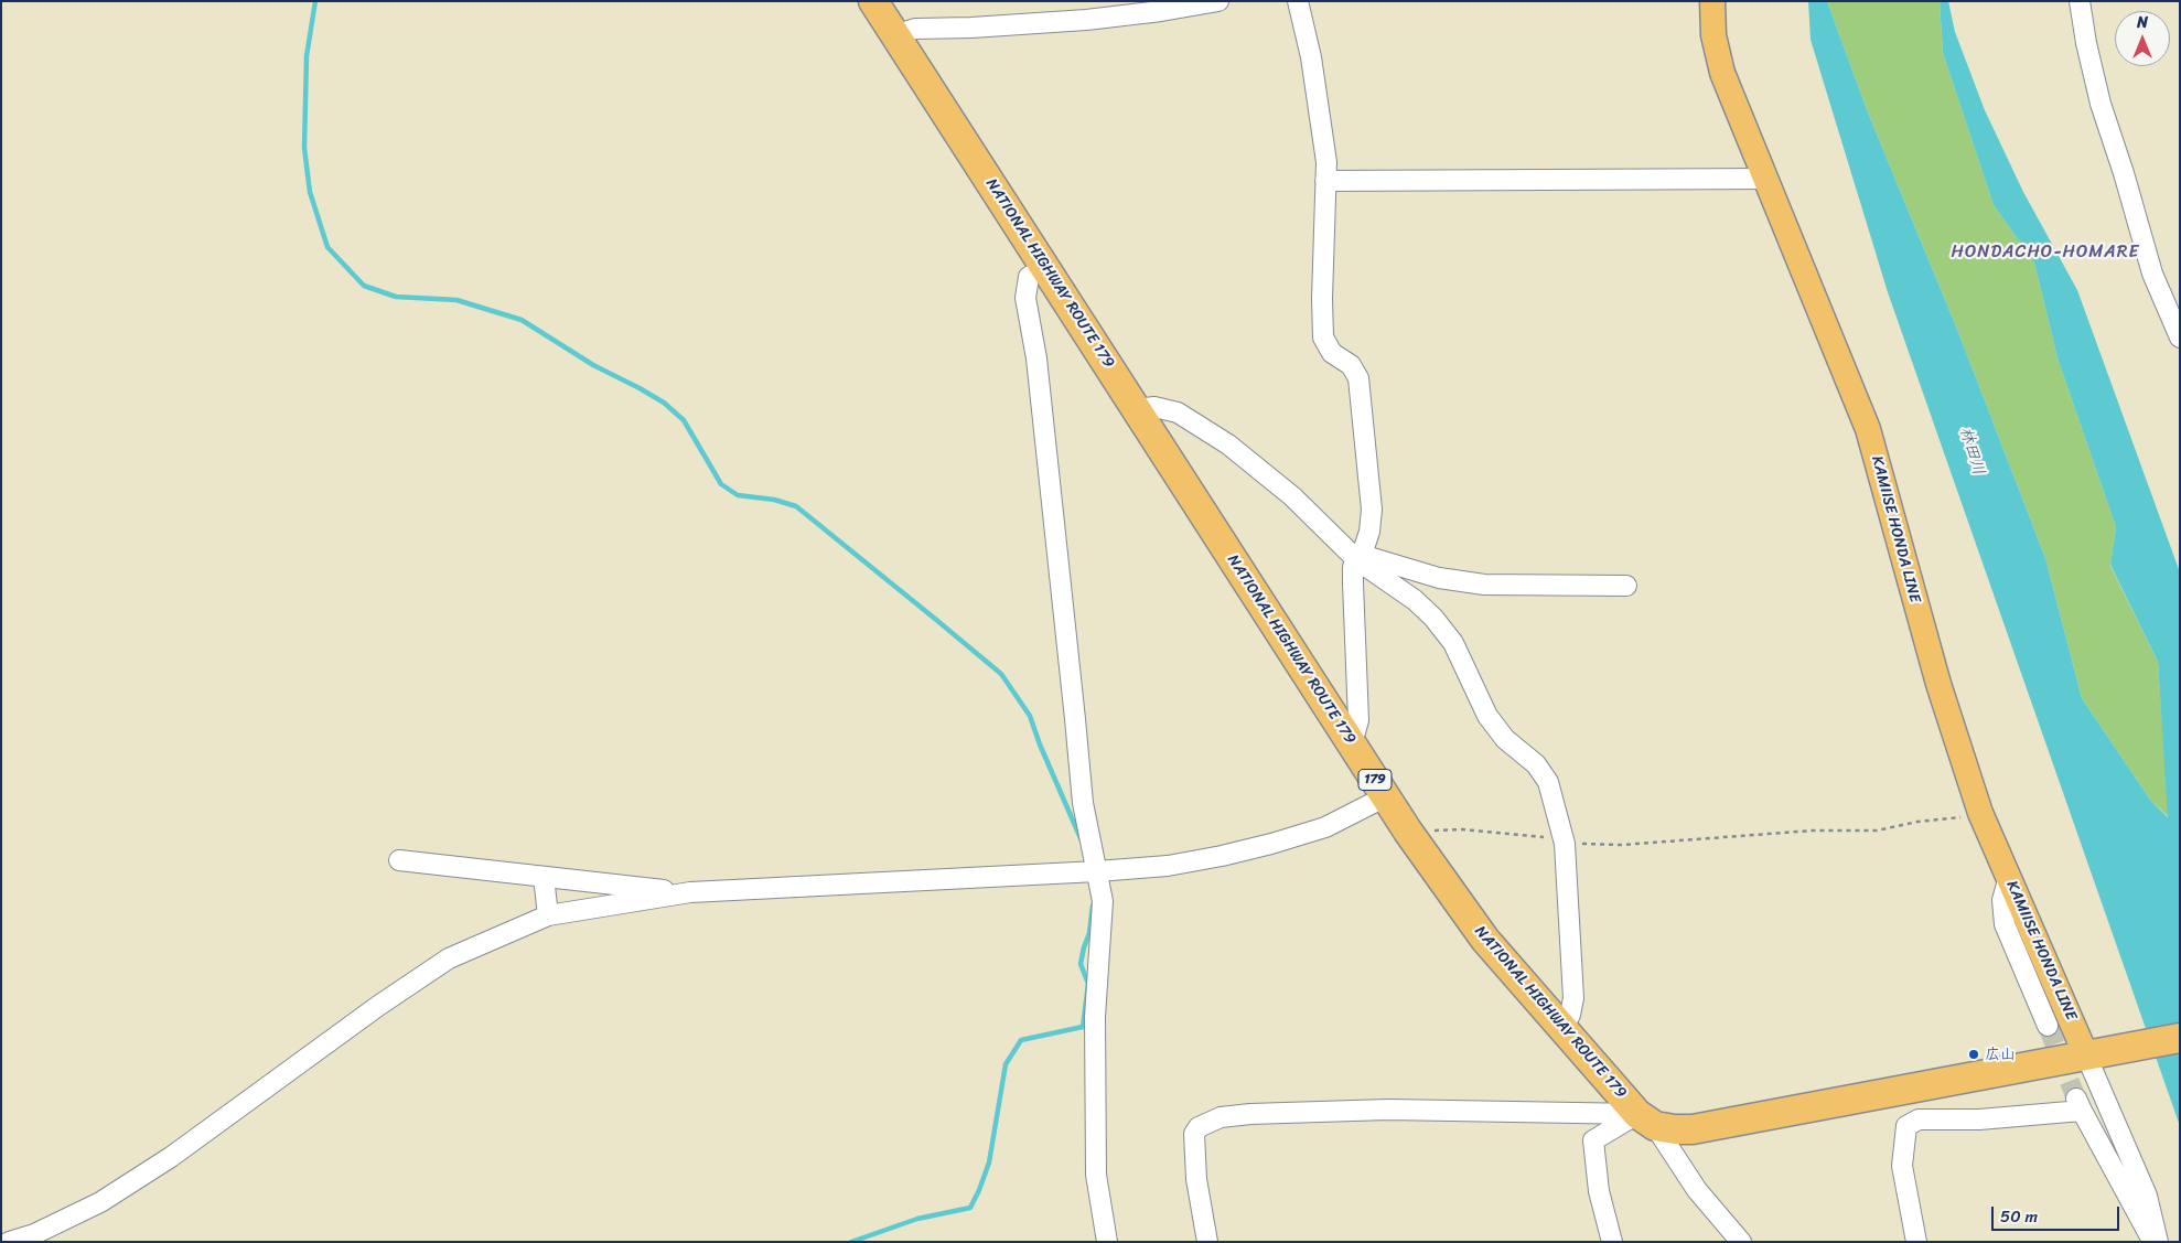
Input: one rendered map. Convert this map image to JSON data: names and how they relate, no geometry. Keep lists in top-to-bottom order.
{
  "streets": {
    "highway": ["NATIONAL HIGHWAY ROUTE 179", "179"],
    "main road": ["KAMIISE HONDA LINE"]
  },
  "districts": ["HONDACHO-HOMARE"],
  "water": ["林田川"],
  "places": ["広山"],
  "scale_bar": "50 m",
  "north": "top"
}
